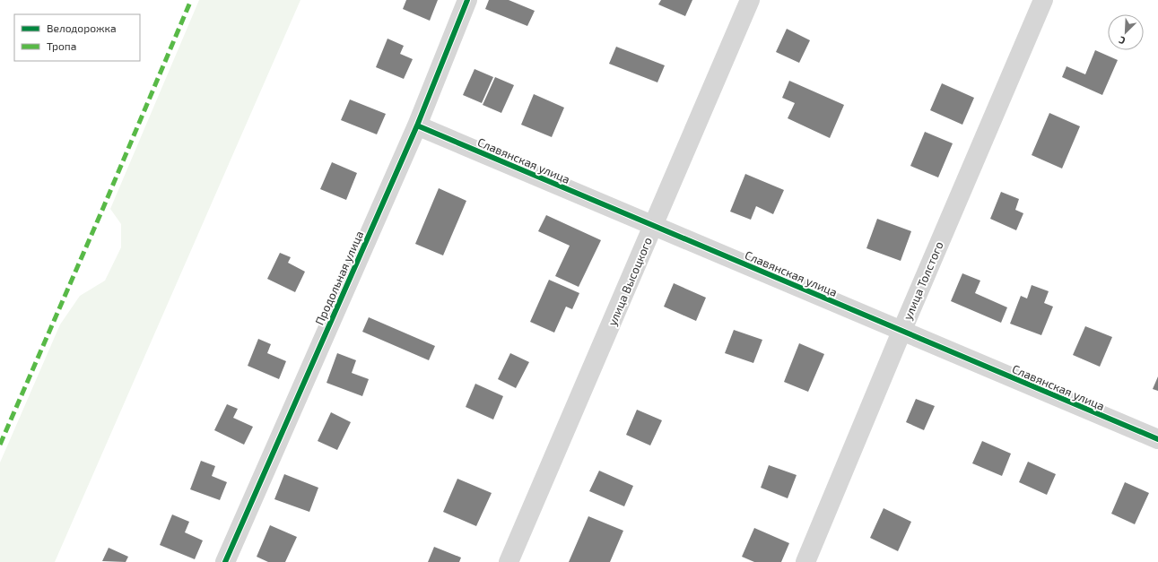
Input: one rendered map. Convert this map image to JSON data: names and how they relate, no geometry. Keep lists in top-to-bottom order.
{
  "streets": {
    "street": [
      "Славянская улица",
      "Продольная улица",
      "улица Толстого",
      "улица Высоцкого"
    ]
  },
  "crossings": [
    ["Славянская улица", "Продольная улица"],
    ["Славянская улица", "улица Толстого"],
    ["Славянская улица", "улица Высоцкого"]
  ],
  "legend": ["Велодорожка", "Тропа"],
  "north": "bottom left"
}
